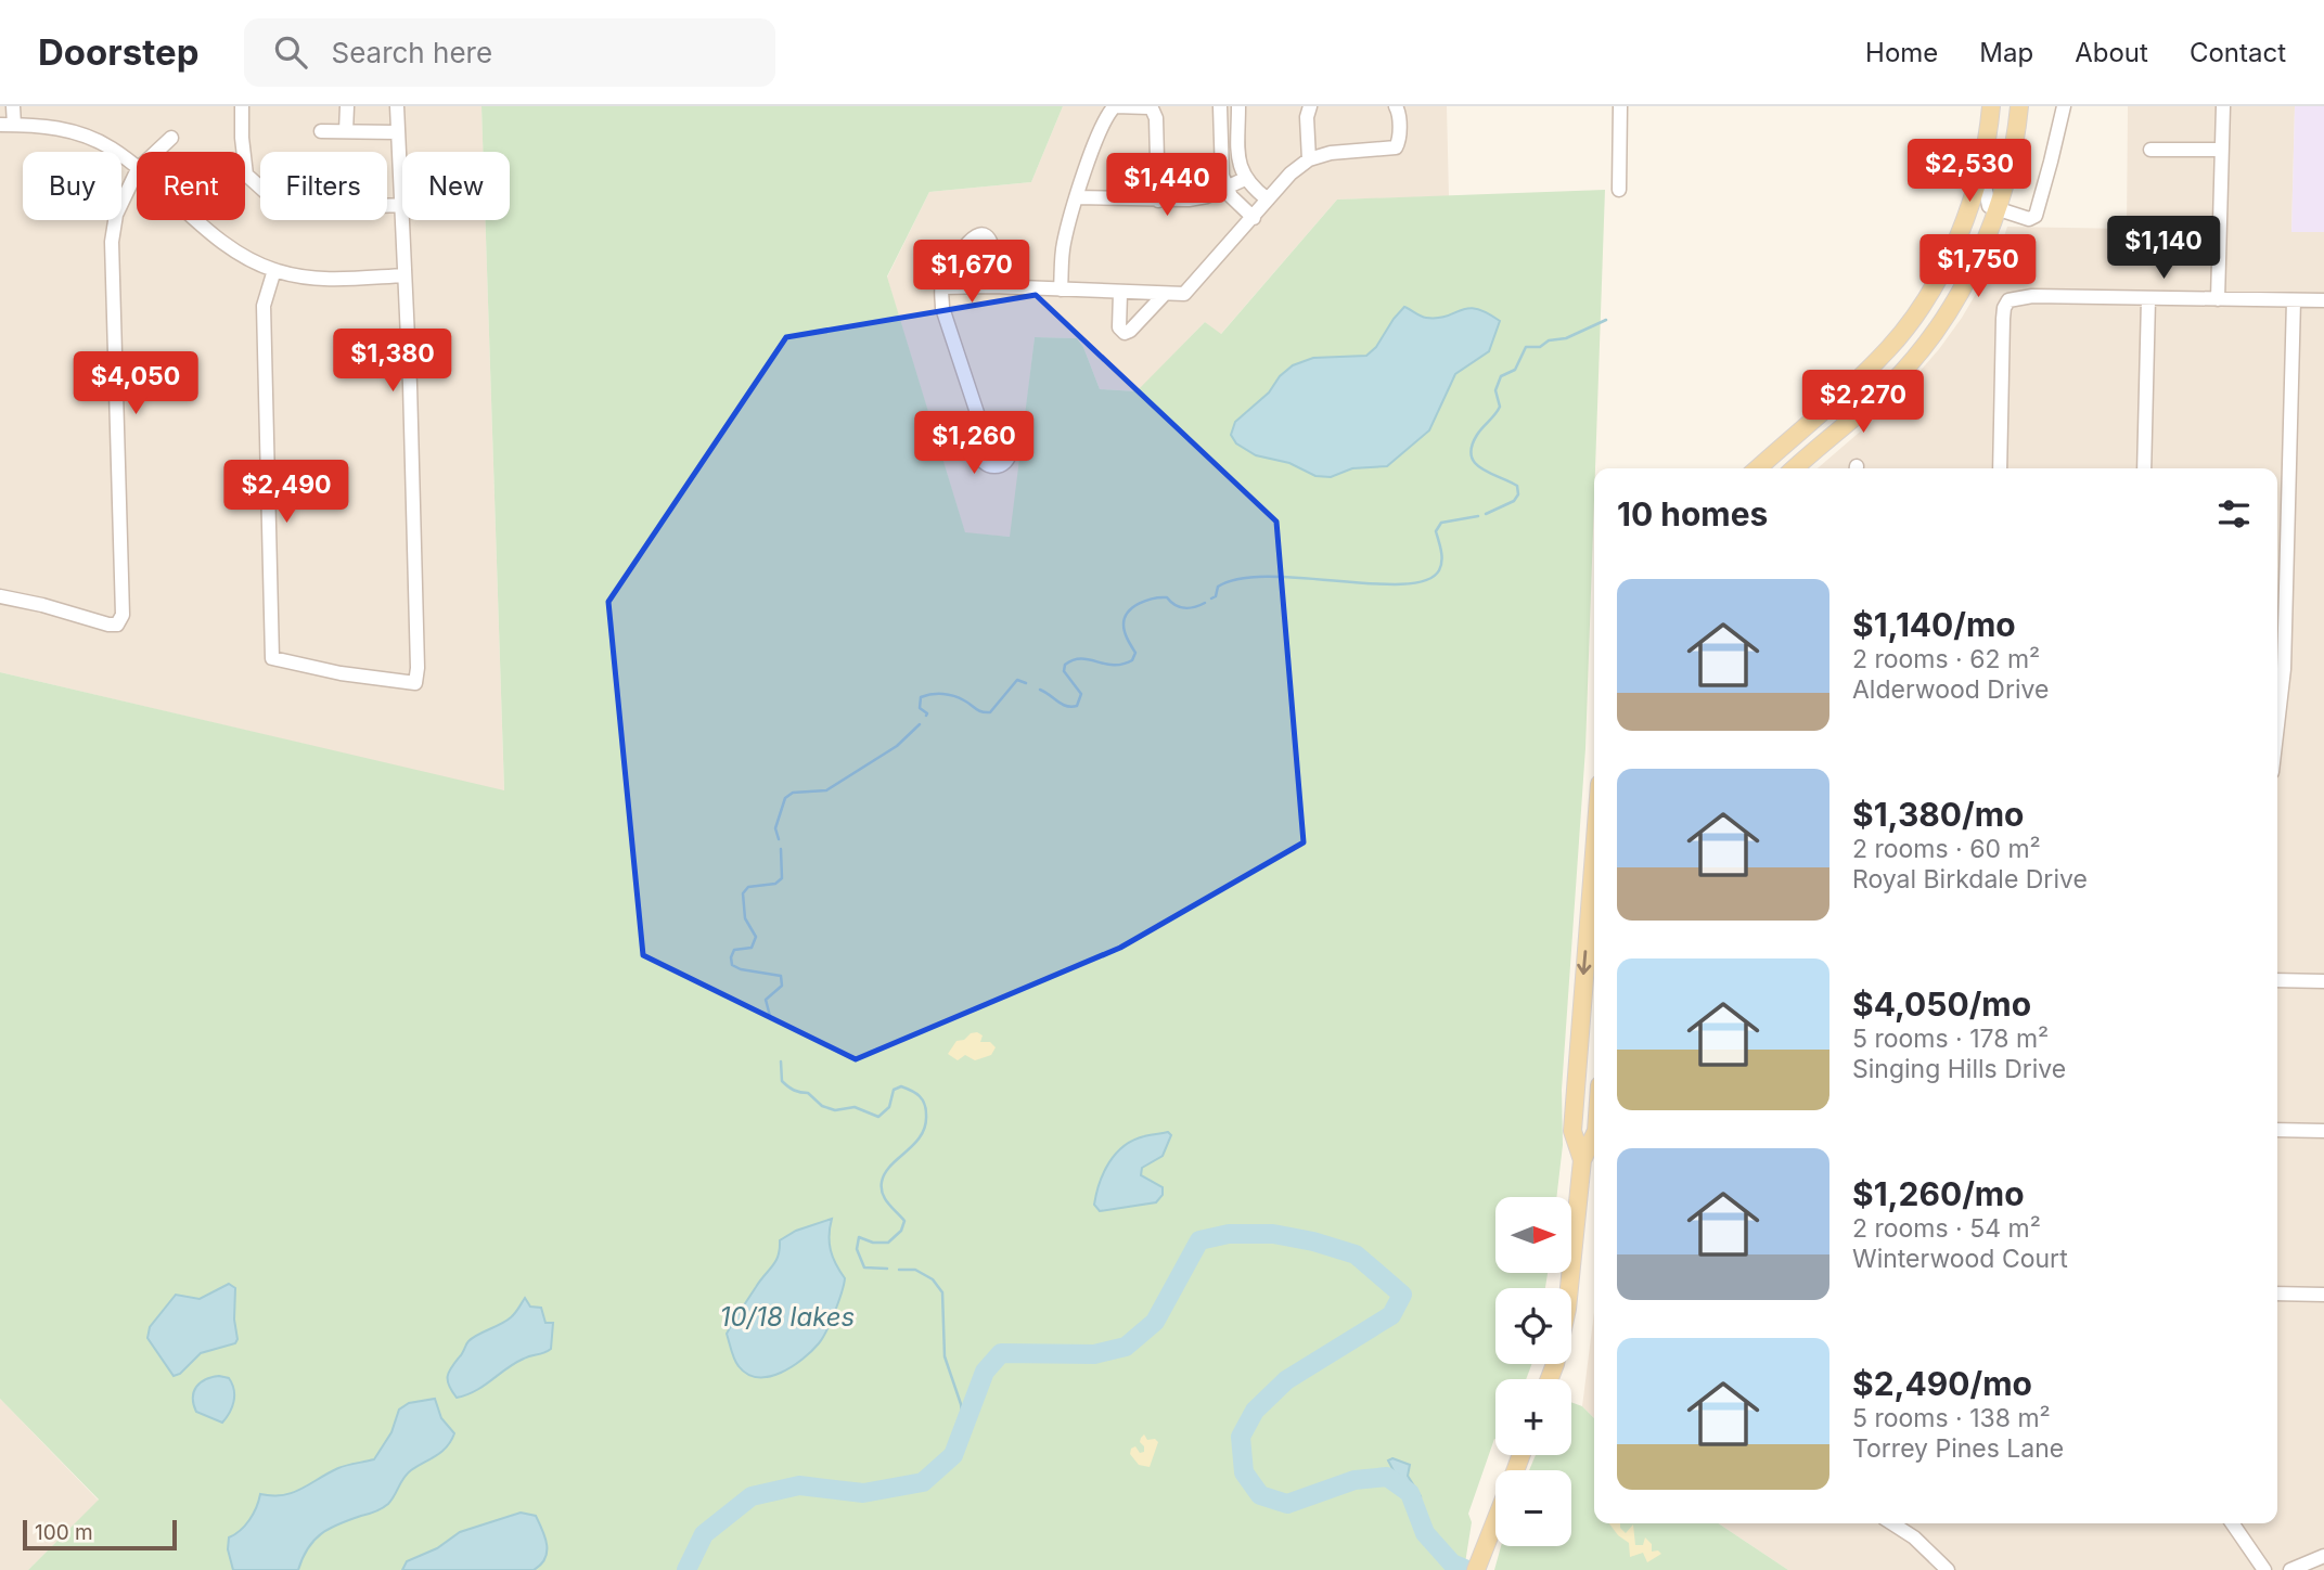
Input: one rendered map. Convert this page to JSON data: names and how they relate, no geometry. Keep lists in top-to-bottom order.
{
  "water": ["10/18 lakes"],
  "scale_bar": "100 m",
  "north": "right",
  "page": {
    "header": "Doorstep",
    "search": "Search here",
    "nav": [
      "Home",
      "Map",
      "About",
      "Contact"
    ],
    "price": [
      "$2,530",
      "$1,440",
      "$1,140",
      "$1,750",
      "$1,670",
      "$1,380",
      "$4,050",
      "$2,270",
      "$1,260",
      "$2,490"
    ],
    "chip": [
      "Buy",
      "Rent",
      "Filters",
      "New"
    ],
    "heading": "10 homes",
    "list": [
      {
        "name": "$1,140/mo",
        "note": "2 rooms · 62 m² · Alderwood Drive"
      },
      {
        "name": "$1,380/mo",
        "note": "2 rooms · 60 m² · Royal Birkdale Drive"
      },
      {
        "name": "$4,050/mo",
        "note": "5 rooms · 178 m² · Singing Hills Drive"
      },
      {
        "name": "$1,260/mo",
        "note": "2 rooms · 54 m² · Winterwood Court"
      },
      {
        "name": "$2,490/mo",
        "note": "5 rooms · 138 m² · Torrey Pines Lane"
      }
    ],
    "map_buttons": ["+", "−"],
    "scale": "100 m"
  }
}
